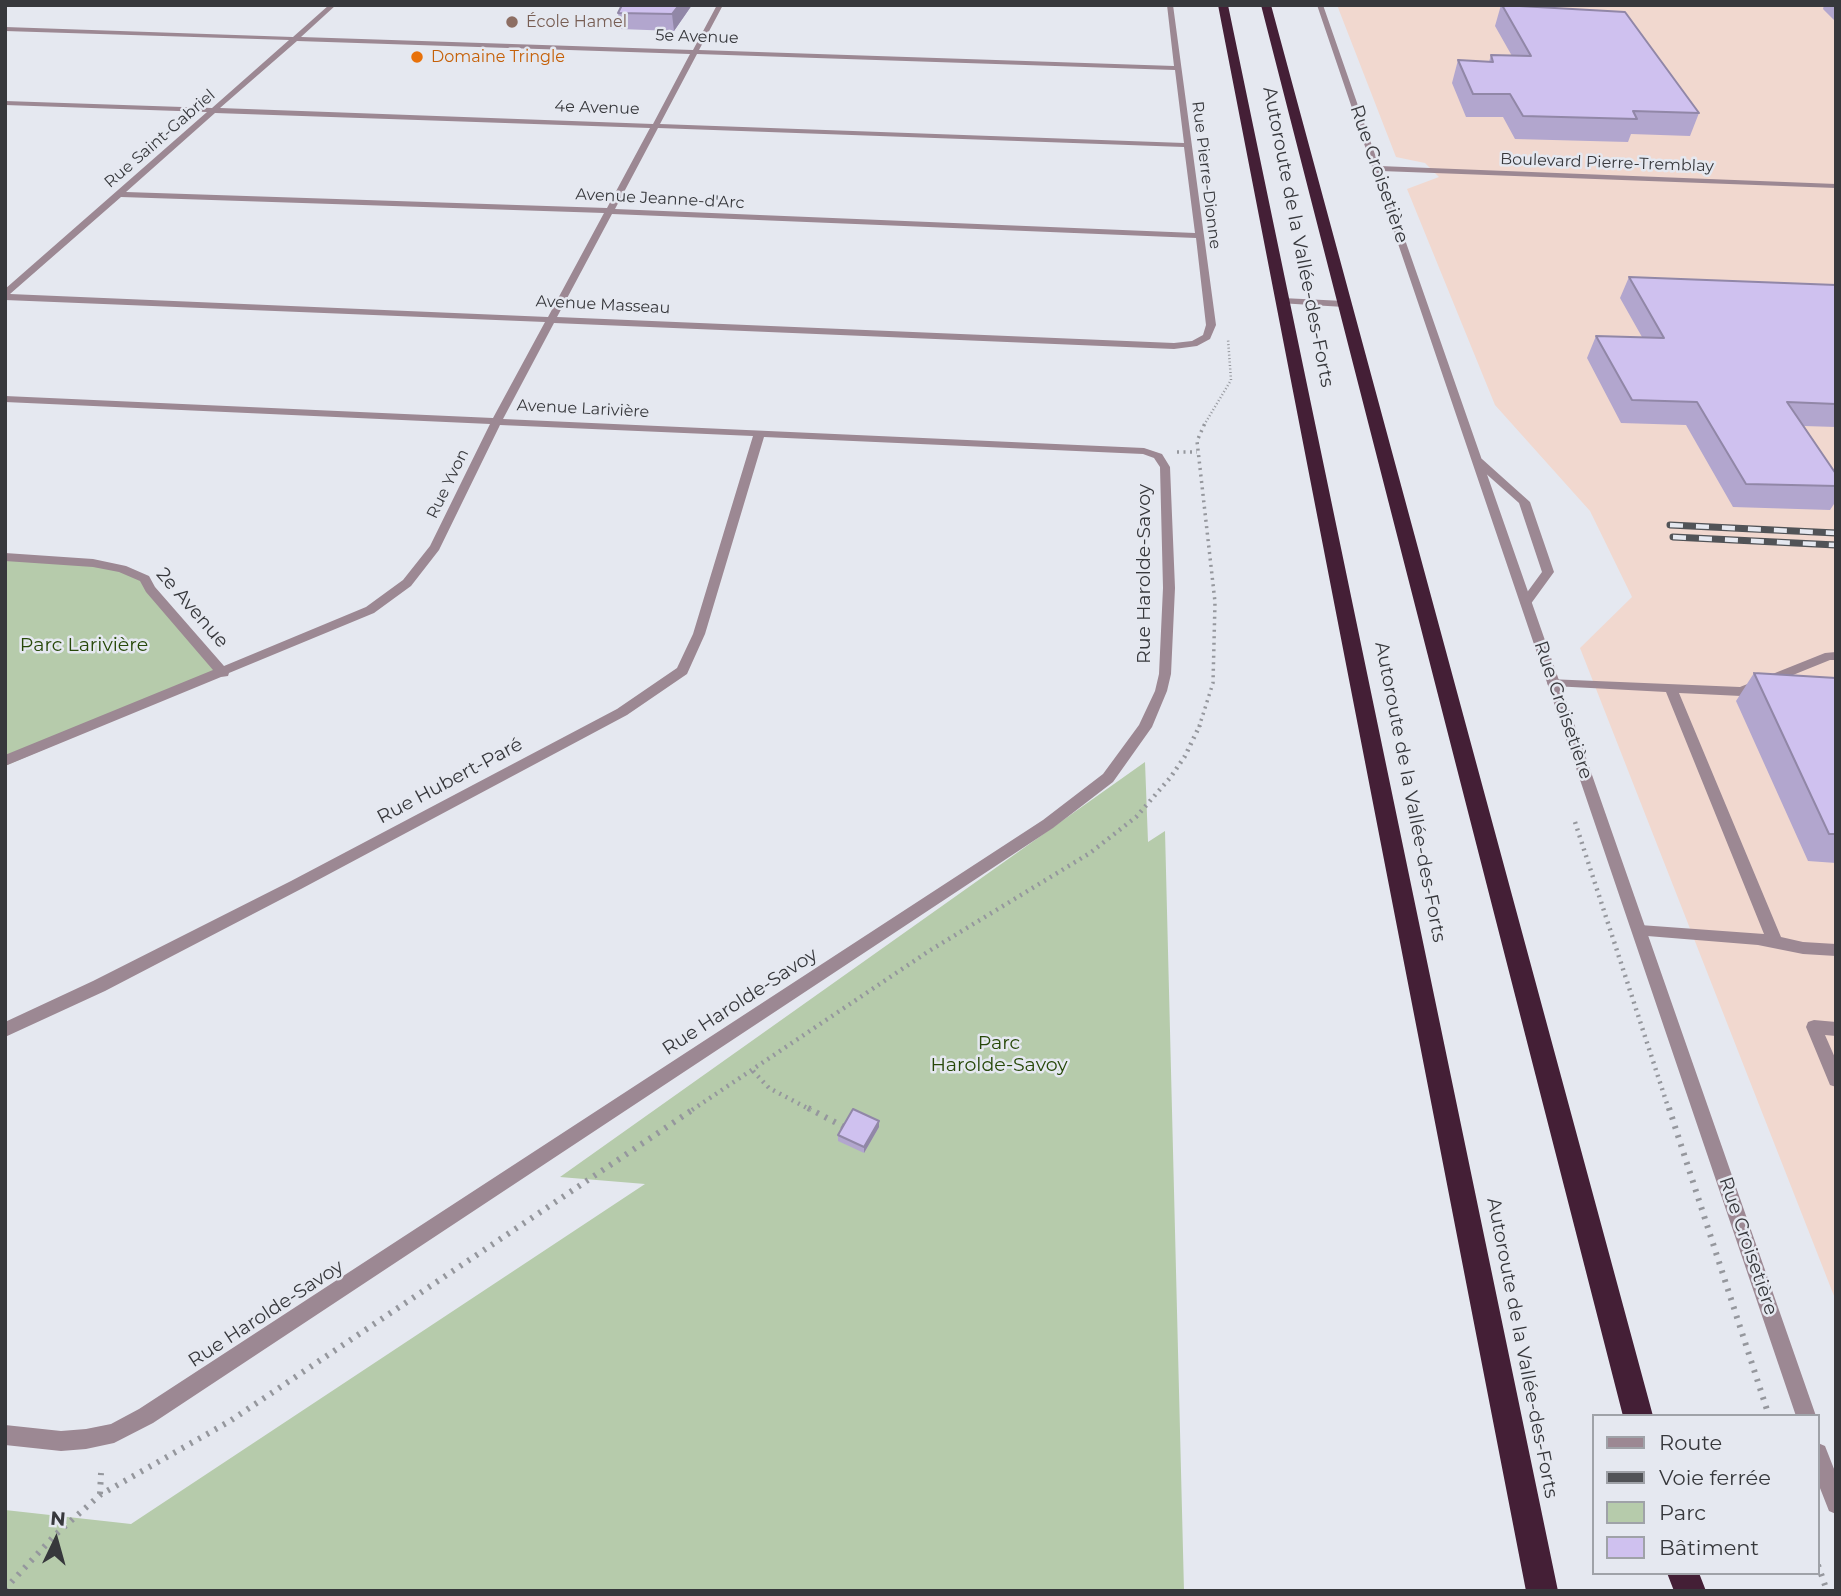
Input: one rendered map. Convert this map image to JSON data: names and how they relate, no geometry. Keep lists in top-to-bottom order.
{
  "streets": {
    "highway": ["Autoroute de la Vallée-des-Forts"],
    "street": [
      "5e Avenue",
      "4e Avenue",
      "Rue Saint-Gabriel",
      "Boulevard Pierre-Tremblay",
      "Rue Croisetière",
      "Rue Pierre-Dionne",
      "Avenue Jeanne-d'Arc",
      "Avenue Masseau",
      "Avenue Larivière",
      "Rue Yvon",
      "Rue Harolde-Savoy",
      "2e Avenue",
      "Rue Hubert-Paré"
    ]
  },
  "crossings": [
    ["5e Avenue", "Rue Saint-Gabriel"],
    ["5e Avenue", "Rue Pierre-Dionne"],
    ["5e Avenue", "Rue Yvon"],
    ["4e Avenue", "Rue Saint-Gabriel"],
    ["4e Avenue", "Rue Pierre-Dionne"],
    ["4e Avenue", "Rue Yvon"],
    ["Rue Saint-Gabriel", "Avenue Jeanne-d'Arc"],
    ["Rue Saint-Gabriel", "Avenue Masseau"],
    ["Boulevard Pierre-Tremblay", "Rue Croisetière"],
    ["Rue Pierre-Dionne", "Avenue Jeanne-d'Arc"],
    ["Rue Pierre-Dionne", "Avenue Masseau"],
    ["Avenue Jeanne-d'Arc", "Rue Yvon"],
    ["Avenue Masseau", "Rue Yvon"],
    ["Avenue Larivière", "Rue Yvon"],
    ["Avenue Larivière", "Rue Harolde-Savoy"],
    ["Avenue Larivière", "Rue Hubert-Paré"],
    ["Rue Yvon", "2e Avenue"]
  ],
  "parks": ["Parc Larivière", "Parc Harolde-Savoy"],
  "places": ["École Hamel", "Domaine Tringle"],
  "legend": [
    "Route",
    "Voie ferrée",
    "Parc",
    "Bâtiment"
  ],
  "north": "top"
}
